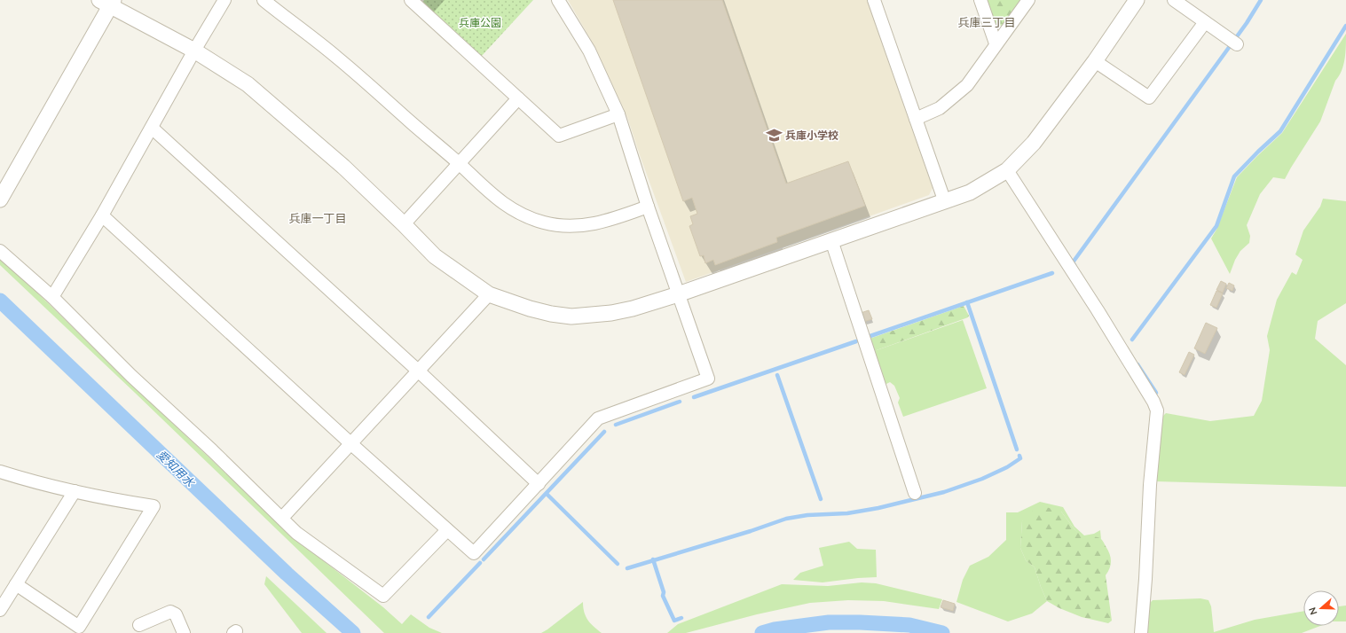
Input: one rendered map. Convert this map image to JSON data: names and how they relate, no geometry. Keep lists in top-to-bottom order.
{
  "districts": ["兵庫三丁目", "兵庫一丁目"],
  "water": ["愛知用水"],
  "parks": ["兵庫公園"],
  "places": {
    "school or university": ["兵庫小学校"]
  },
  "north": "left"
}
